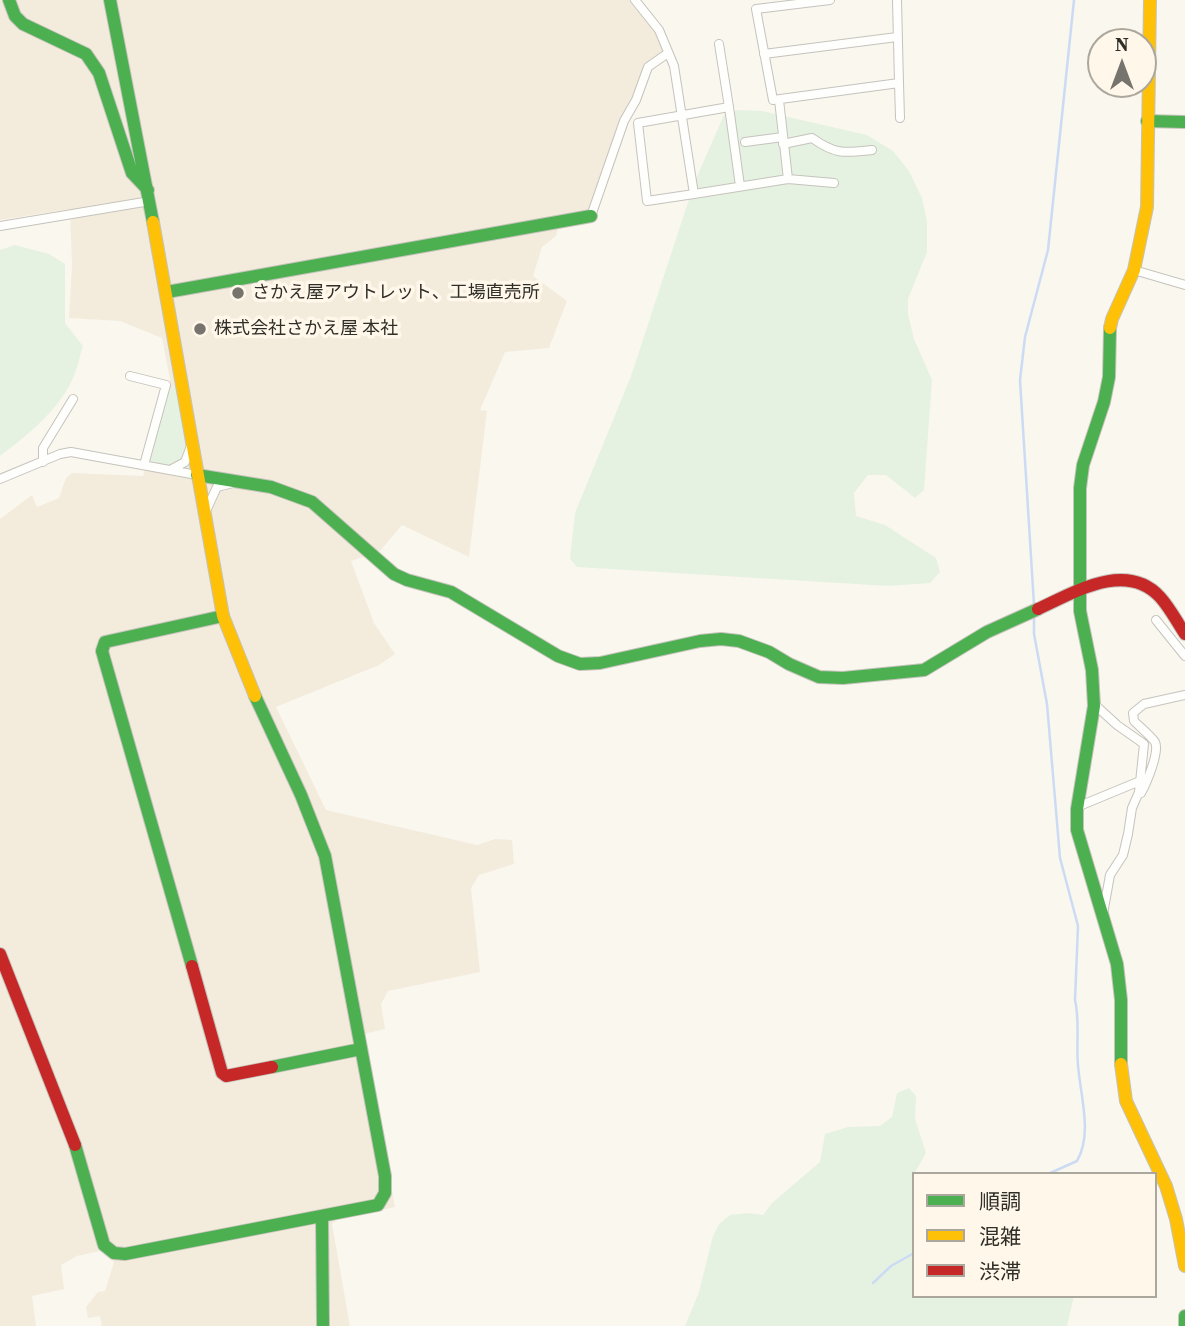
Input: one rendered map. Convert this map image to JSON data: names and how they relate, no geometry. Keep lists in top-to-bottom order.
{
  "places": ["さかえ屋アウトレット、工場直売所", "株式会社さかえ屋 本社"],
  "legend": ["順調", "混雑", "渋滞"],
  "north": "top"
}
